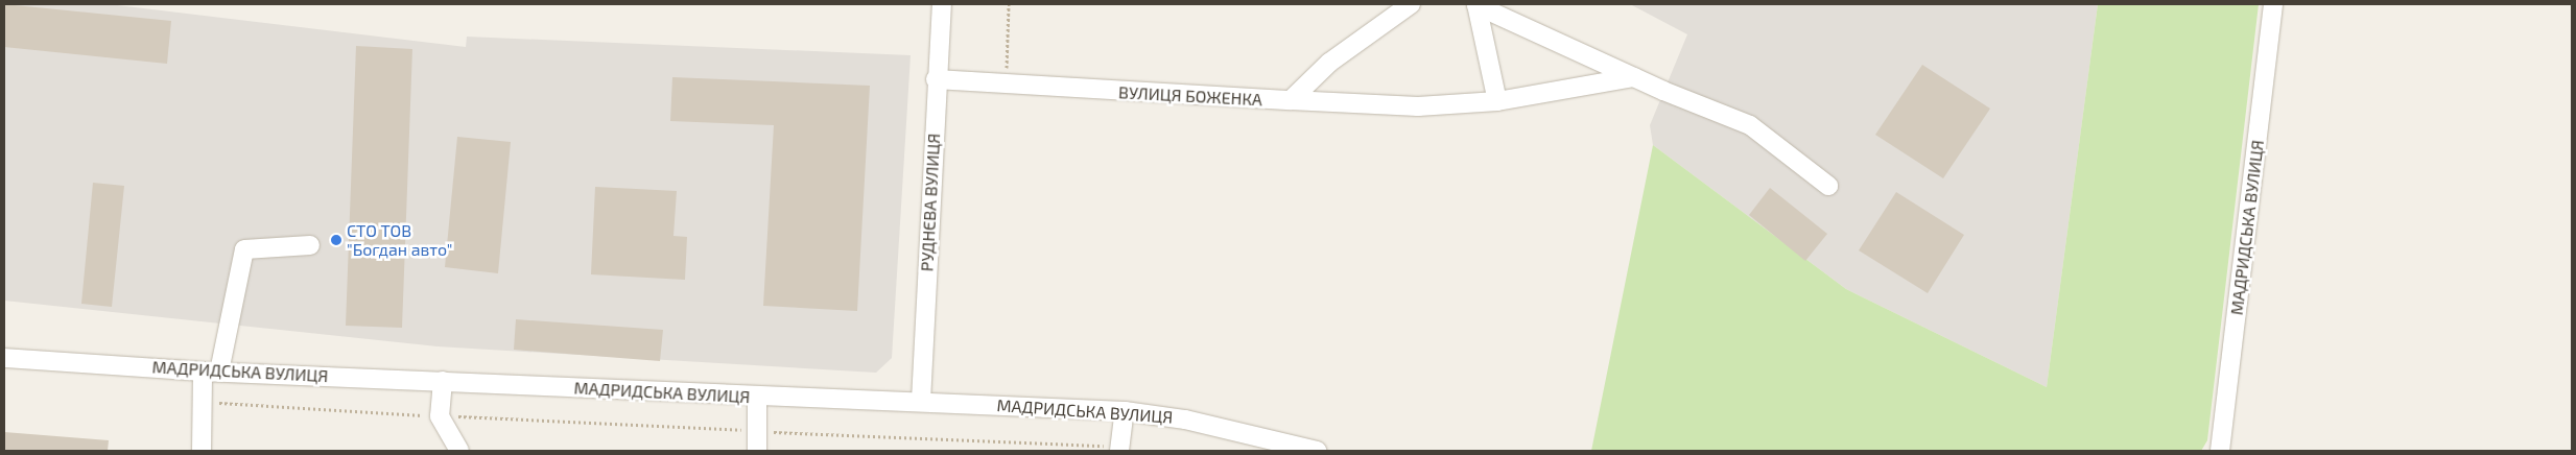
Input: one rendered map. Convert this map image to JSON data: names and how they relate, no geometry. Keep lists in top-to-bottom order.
{
  "streets": {
    "street": ["ВУЛИЦЯ БОЖЕНКА", "РУДНЄВА ВУЛИЦЯ", "МАДРИДСЬКА ВУЛИЦЯ"]
  },
  "crossings": [
    ["ВУЛИЦЯ БОЖЕНКА", "РУДНЄВА ВУЛИЦЯ"],
    ["РУДНЄВА ВУЛИЦЯ", "МАДРИДСЬКА ВУЛИЦЯ"]
  ],
  "places": ["СТО ТОВ \"Богдан авто\""]
}
